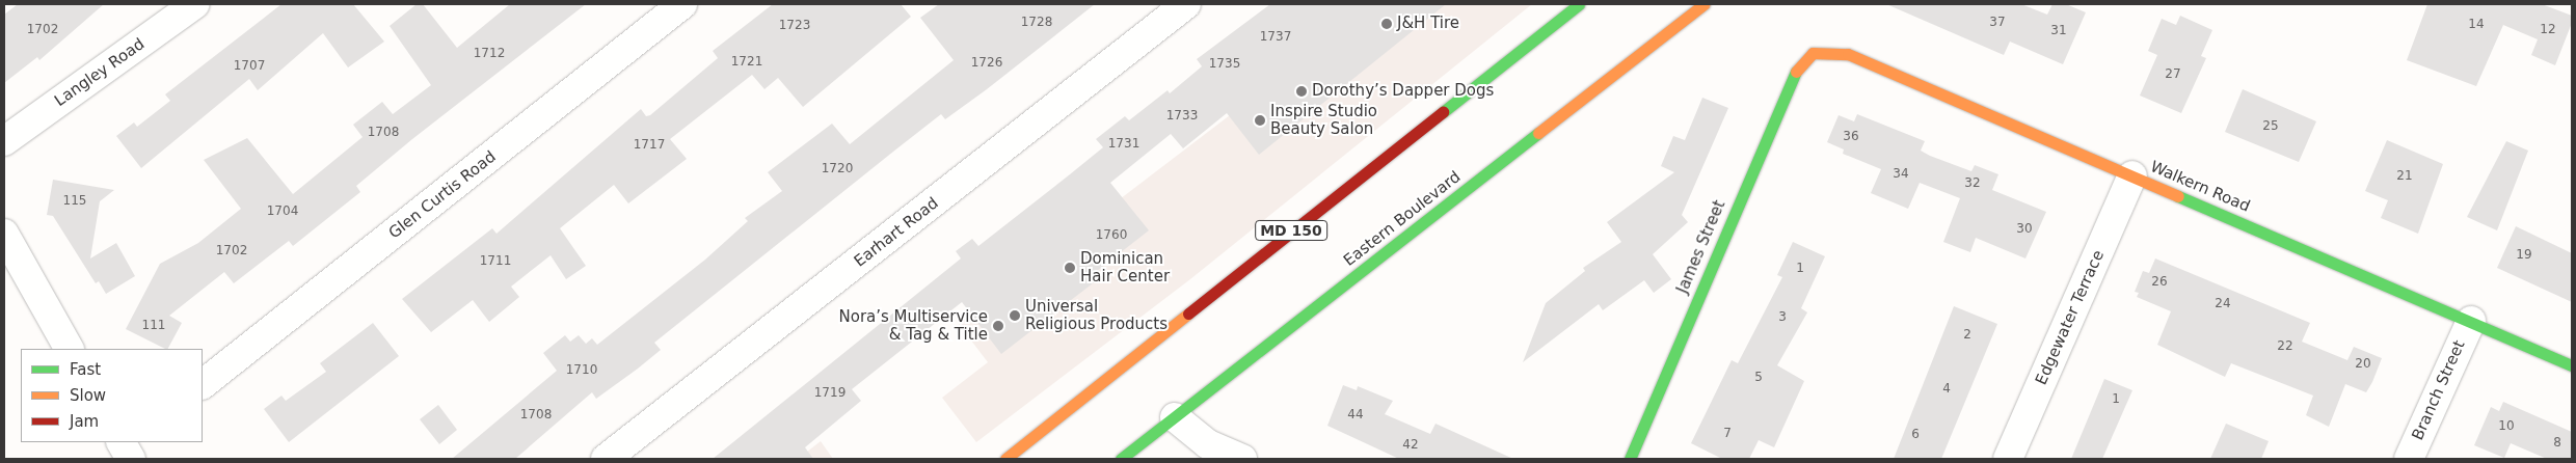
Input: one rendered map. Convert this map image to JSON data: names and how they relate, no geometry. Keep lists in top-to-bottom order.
{
  "streets": {
    "main road": [
      "Walkern Road",
      "Eastern Boulevard",
      "MD 150",
      "James Street"
    ],
    "street": [
      "Langley Road",
      "Glen Curtis Road",
      "Earhart Road",
      "Edgewater Terrace",
      "Branch Street"
    ]
  },
  "crossings": [
    ["Walkern Road", "James Street"],
    ["Walkern Road", "Edgewater Terrace"],
    ["Walkern Road", "Branch Street"]
  ],
  "places": [
    "J&H Tire",
    "Dorothy’s Dapper Dogs",
    "Inspire Studio Beauty Salon",
    "Dominican Hair Center",
    "Universal Religious Products",
    "Nora’s Multiservice & Tag & Title"
  ],
  "house_numbers": [
    "1728",
    "37",
    "14",
    "1723",
    "1702",
    "12",
    "31",
    "1737",
    "1712",
    "1721",
    "1726",
    "1735",
    "1707",
    "27",
    "1733",
    "25",
    "1708",
    "36",
    "1731",
    "1717",
    "1720",
    "34",
    "21",
    "32",
    "115",
    "1704",
    "30",
    "1760",
    "1702",
    "19",
    "1711",
    "1",
    "26",
    "24",
    "3",
    "111",
    "2",
    "22",
    "20",
    "1710",
    "5",
    "4",
    "1719",
    "1",
    "1708",
    "44",
    "10",
    "7",
    "6",
    "8",
    "42"
  ],
  "legend": ["Fast", "Slow", "Jam"]
}
